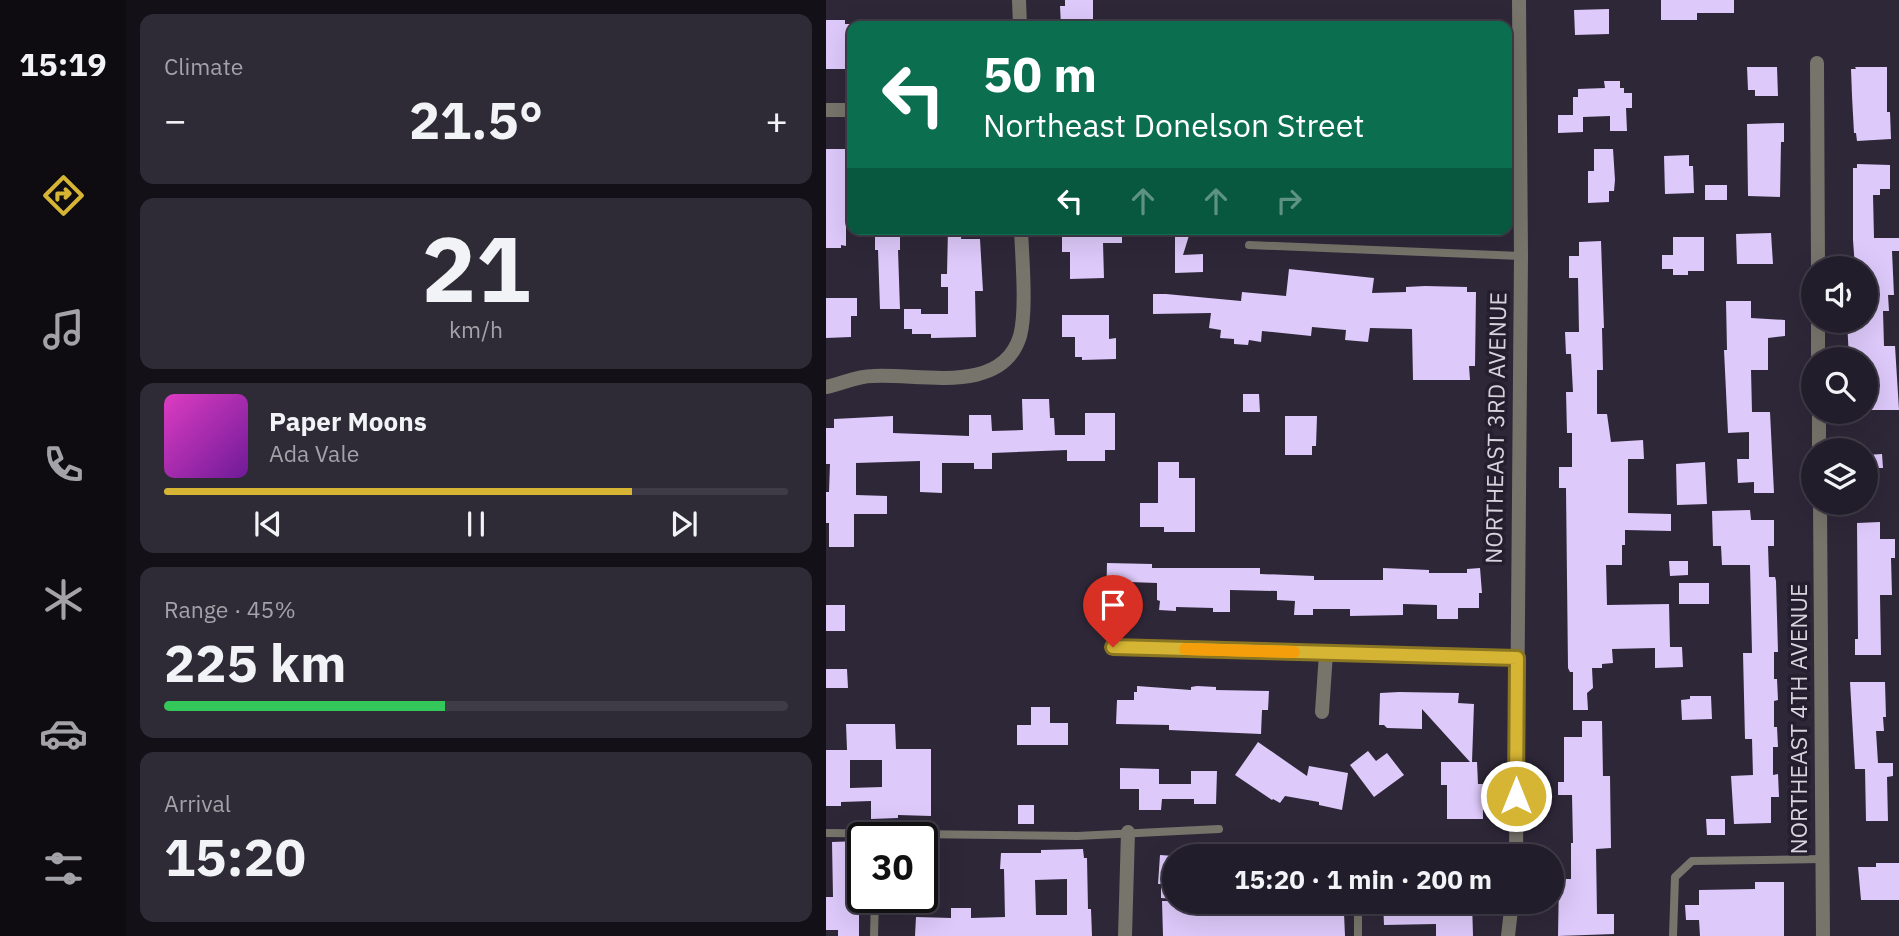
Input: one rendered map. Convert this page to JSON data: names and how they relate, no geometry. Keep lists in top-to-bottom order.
{
  "streets": {
    "street": ["NORTHEAST 3RD AVENUE", "NORTHEAST 4TH AVENUE"]
  },
  "page": {
    "tabs": "15:19",
    "tile": [
      "Climate",
      ["21", "km/h"],
      ["Range · 45%", "225 km"],
      ["Arrival", "15:20"]
    ],
    "turn": ["50 m", "Northeast Donelson Street"],
    "heat": ["−", "21.5°", "+"],
    "song": ["Paper Moons", "Ada Vale"],
    "limit": "30",
    "trip": "15:20 · 1 min · 200 m"
  }
}
